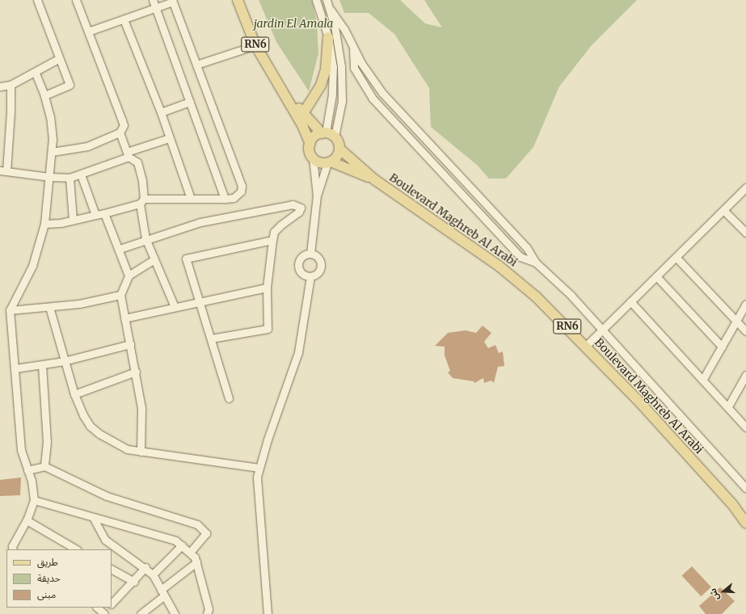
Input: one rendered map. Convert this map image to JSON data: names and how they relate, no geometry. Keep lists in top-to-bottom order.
{
  "streets": {
    "main road": ["RN6", "Boulevard Maghreb Al Arabi"]
  },
  "crossings": [
    ["RN6", "Boulevard Maghreb Al Arabi"]
  ],
  "parks": ["jardin El Amala"],
  "legend": ["طريق", "حديقة", "مبنى"],
  "north": "left"
}
